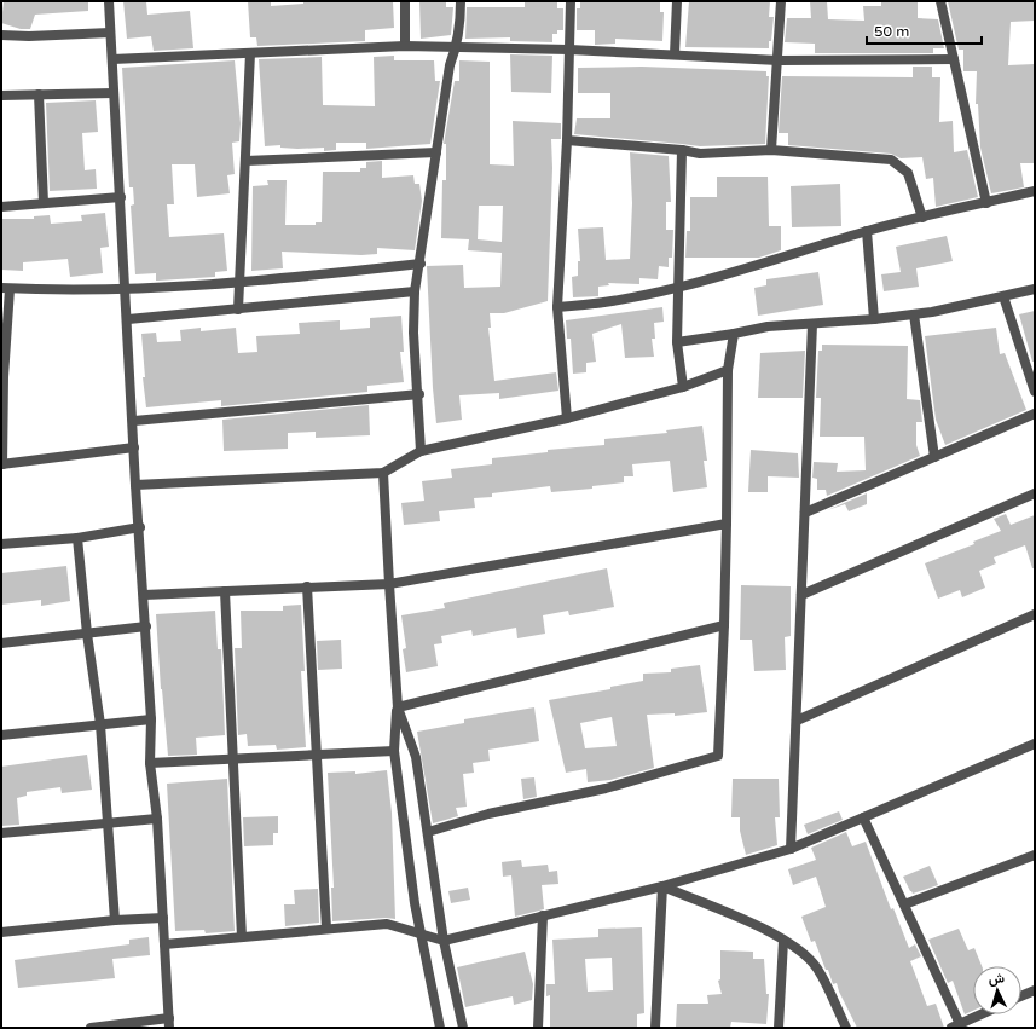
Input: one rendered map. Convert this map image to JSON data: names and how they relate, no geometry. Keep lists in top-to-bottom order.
{
  "scale_bar": "50 m",
  "north": "top"
}
